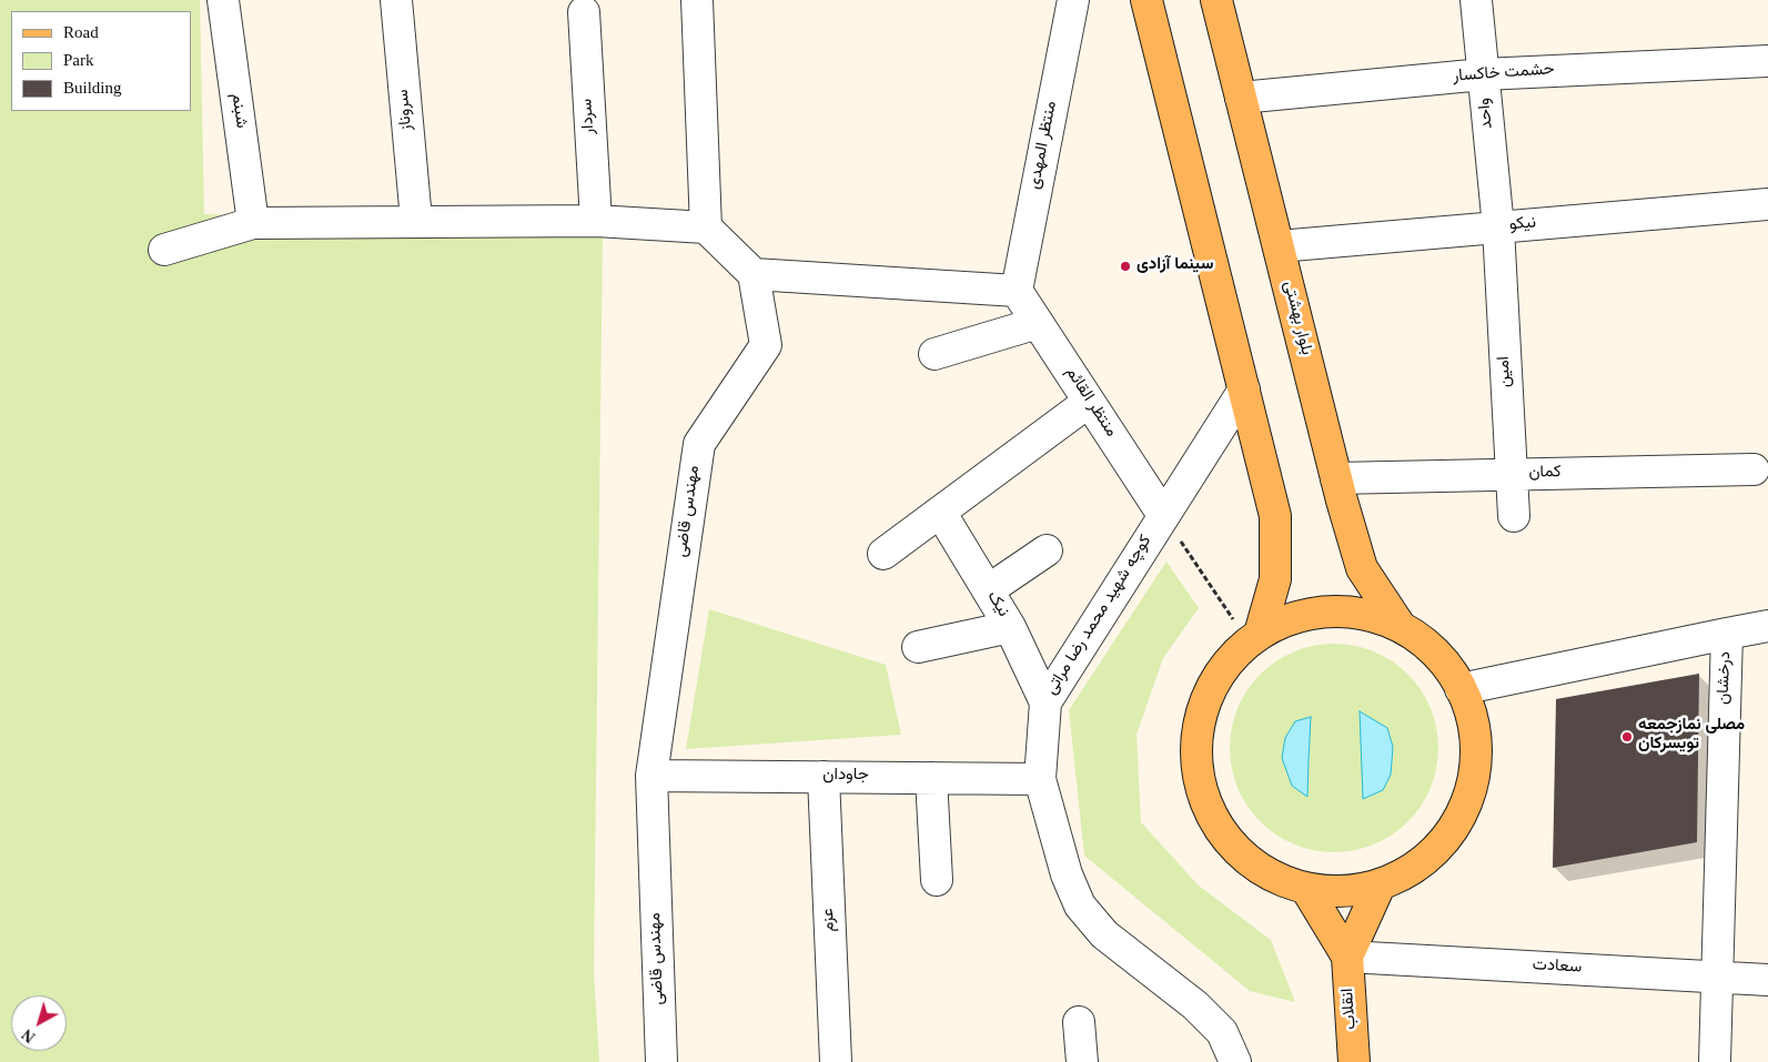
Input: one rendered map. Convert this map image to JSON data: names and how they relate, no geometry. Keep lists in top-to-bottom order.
{
  "streets": {
    "main road": ["بلوار بهشتی", "انقلاب"],
    "street": [
      "حشمت خاکسار",
      "سروناز",
      "شبنم",
      "واحد",
      "سردار",
      "منتظر المهدی",
      "نیکو",
      "امین",
      "منتظر القائم",
      "کمان",
      "مهندس قاضی",
      "نیک",
      "کوچه شهید محمد رضا مراتی",
      "درخشان",
      "جاودان",
      "عزم",
      "سعادت"
    ]
  },
  "crossings": [
    ["حشمت خاکسار", "واحد"],
    ["حشمت خاکسار", "بلوار بهشتی"],
    ["واحد", "نیکو"],
    ["واحد", "امین"],
    ["منتظر المهدی", "منتظر القائم"],
    ["نیکو", "بلوار بهشتی"],
    ["نیکو", "امین"],
    ["بلوار بهشتی", "کمان"],
    ["امین", "کمان"],
    ["منتظر القائم", "کوچه شهید محمد رضا مراتی"],
    ["مهندس قاضی", "جاودان"],
    ["نیک", "کوچه شهید محمد رضا مراتی"],
    ["کوچه شهید محمد رضا مراتی", "جاودان"],
    ["درخشان", "سعادت"],
    ["جاودان", "عزم"],
    ["سعادت", "انقلاب"]
  ],
  "places": ["سینما آزادی", "مصلی نمازجمعه تویسرکان"],
  "legend": ["Road", "Park", "Building"],
  "north": "bottom left"
}
